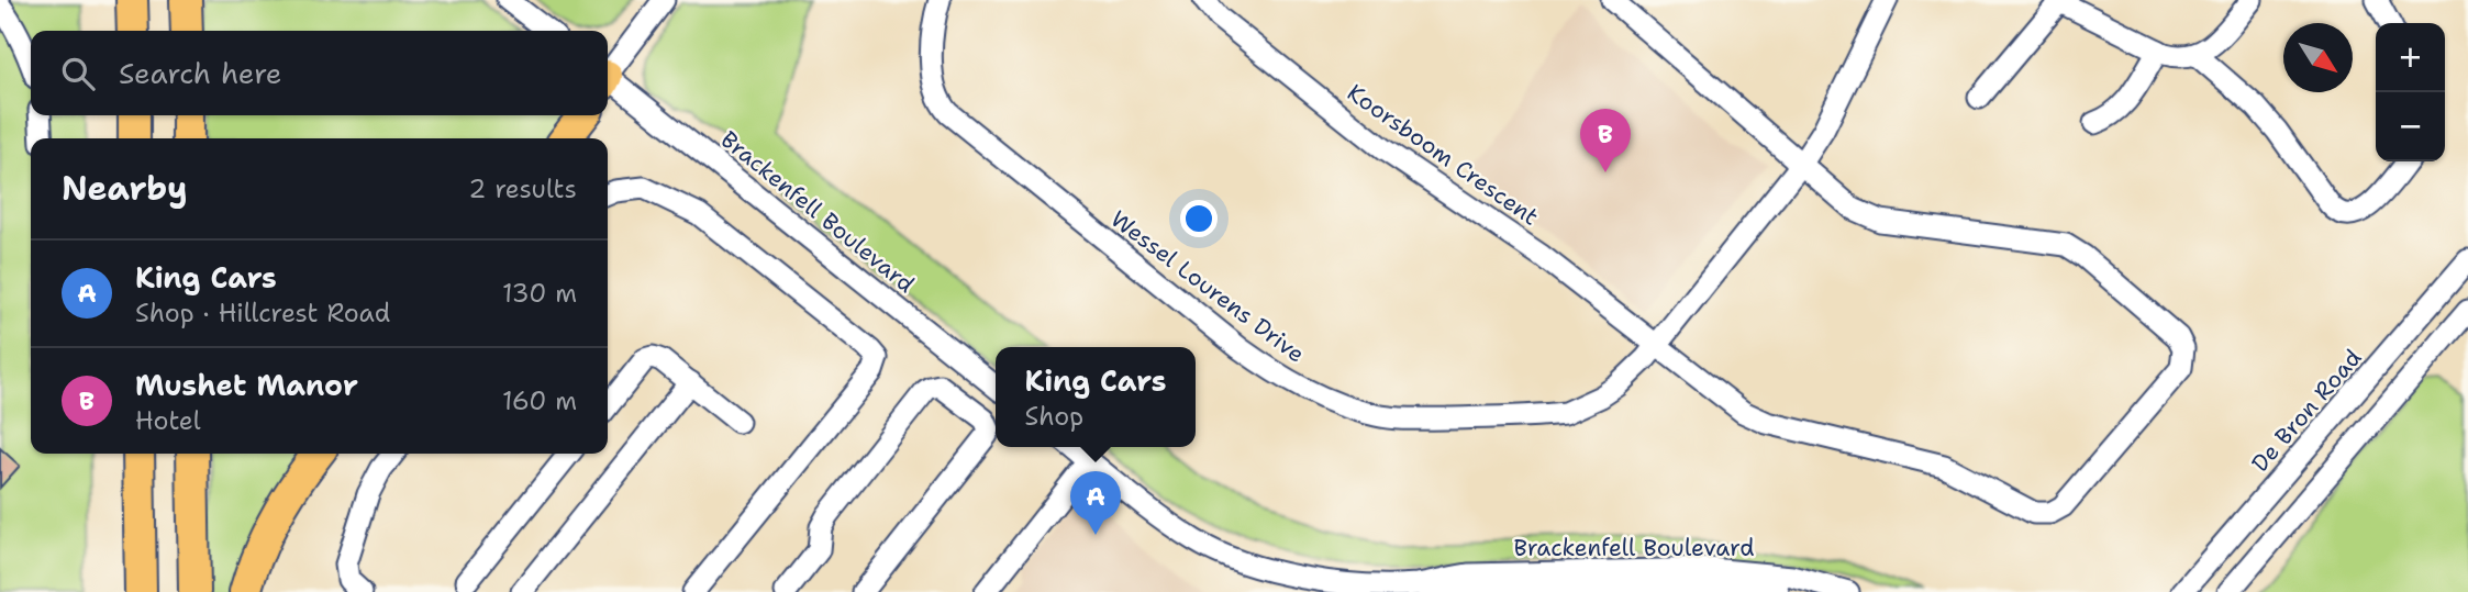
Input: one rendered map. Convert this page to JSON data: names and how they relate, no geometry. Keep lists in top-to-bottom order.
{
  "streets": {
    "street": [
      "Koorsboom Crescent",
      "Brackenfell Boulevard",
      "Wessel Lourens Drive",
      "De Bron Road"
    ]
  },
  "crossings": [
    ["Koorsboom Crescent", "Wessel Lourens Drive"]
  ],
  "north": "bottom right",
  "page": {
    "map_buttons": ["+", "−"],
    "search": "Search here",
    "pins": ["B", "A"],
    "heading": ["Nearby", "2 results"],
    "list": [
      {
        "mark": "A",
        "name": "King Cars",
        "note": "Shop · Hillcrest Road",
        "value": "130 m"
      },
      {
        "mark": "B",
        "name": "Mushet Manor",
        "note": "Hotel",
        "value": "160 m"
      }
    ],
    "popup": ["King Cars", "Shop"]
  }
}
